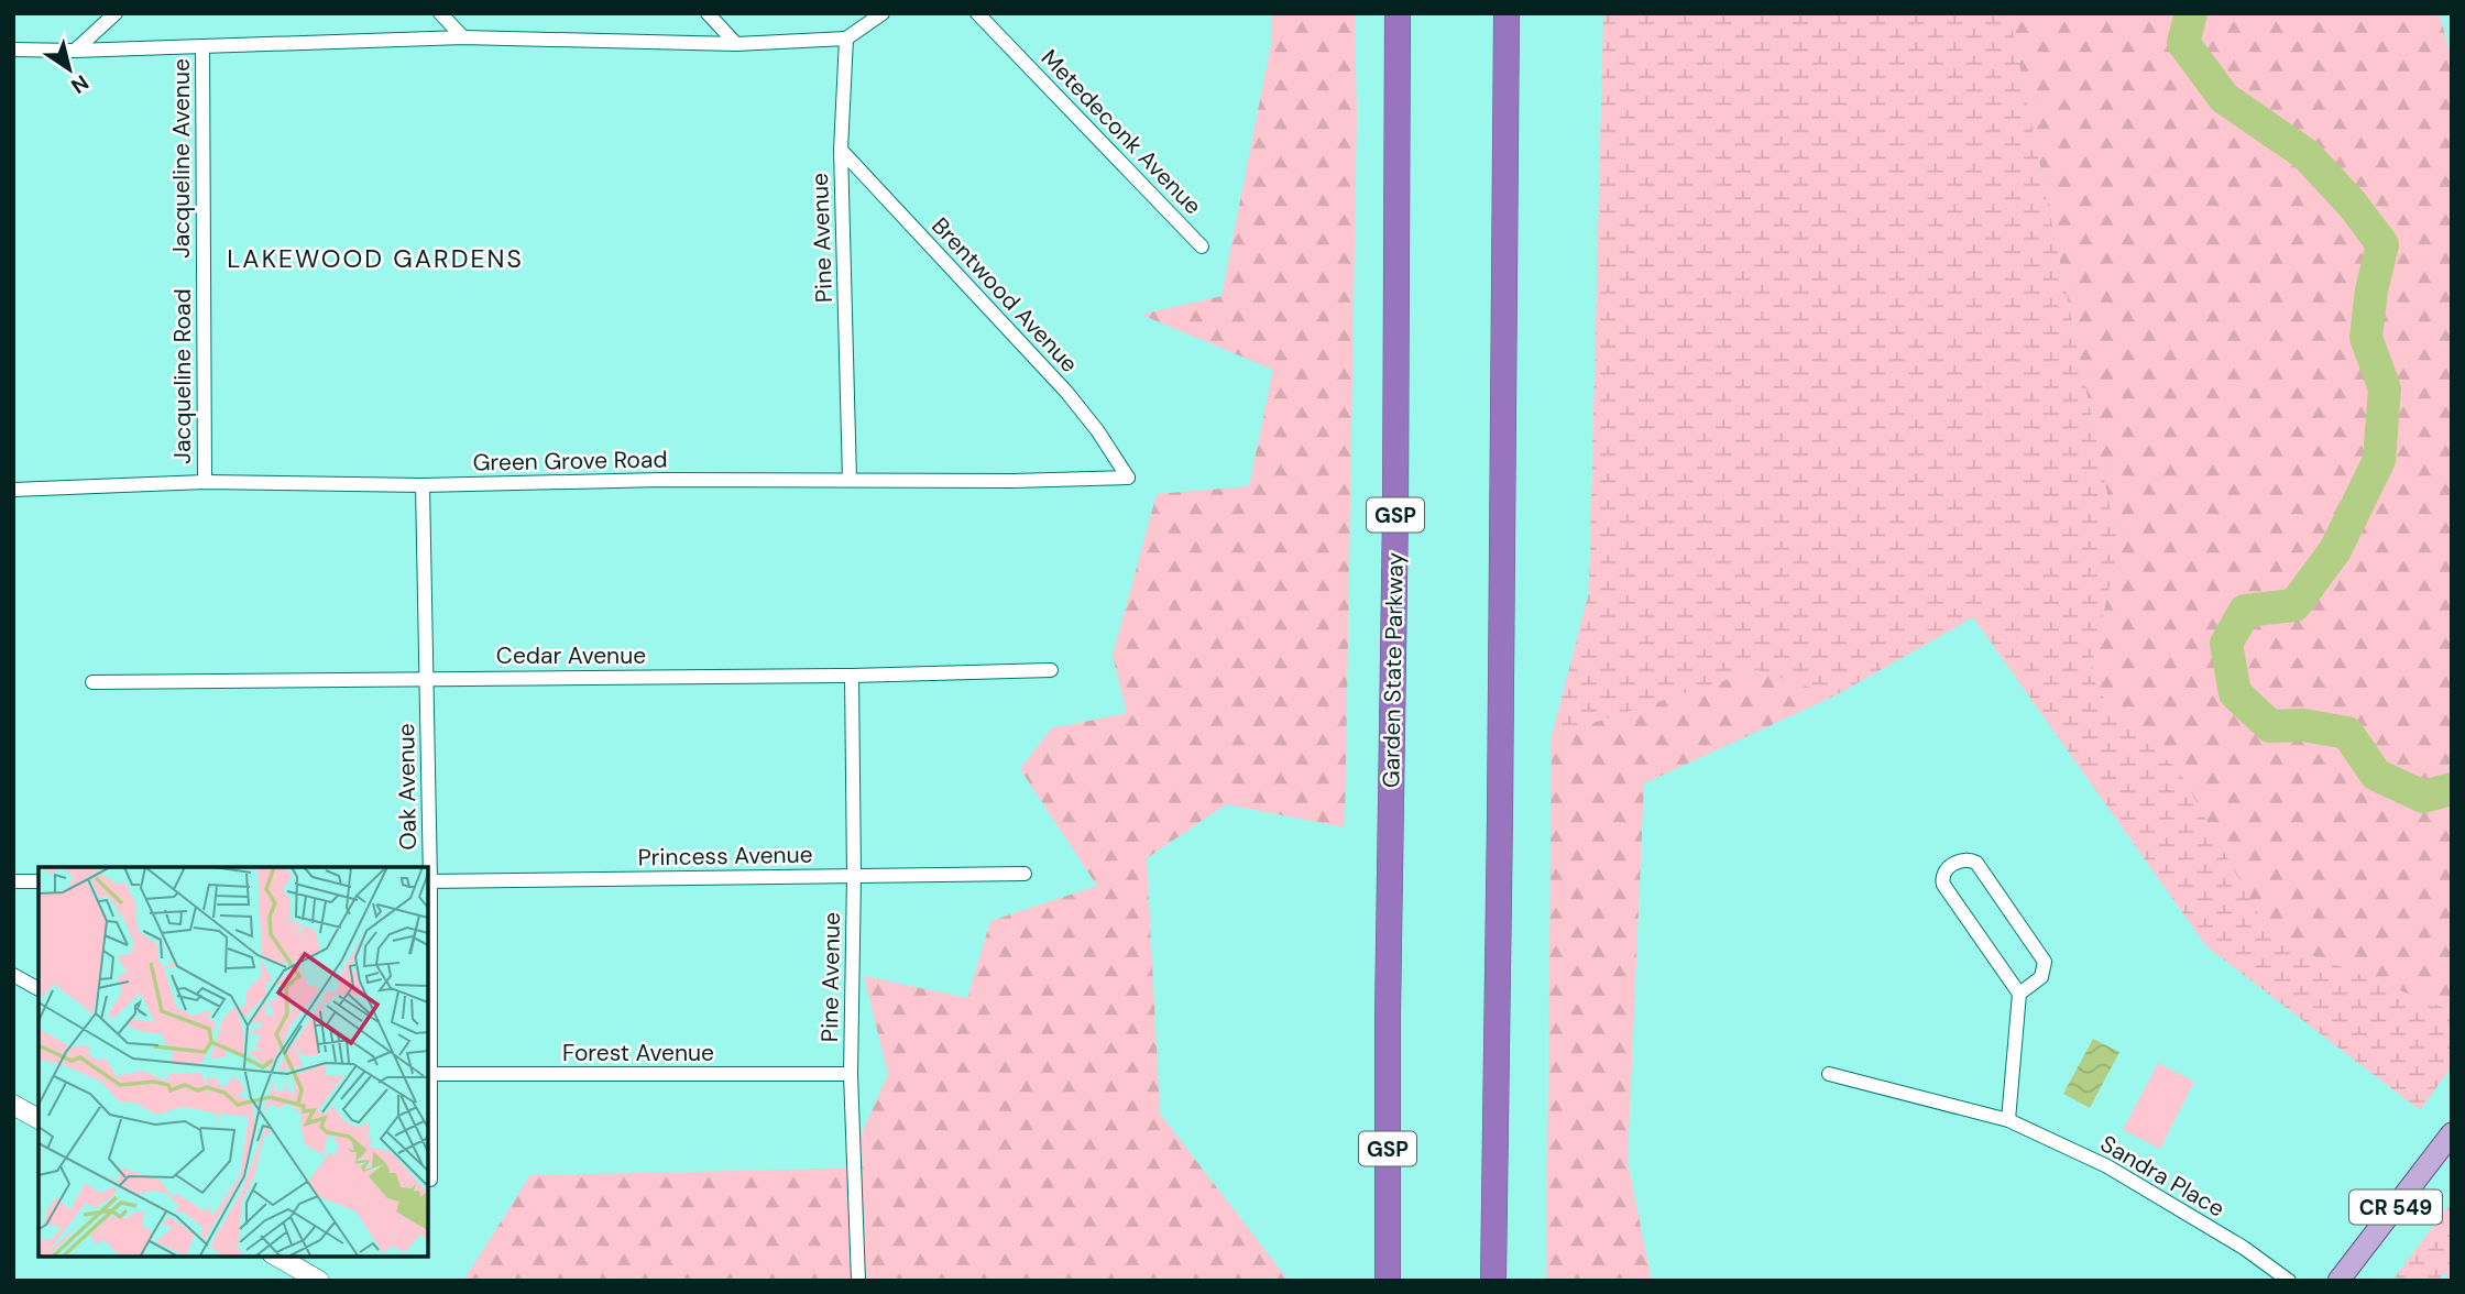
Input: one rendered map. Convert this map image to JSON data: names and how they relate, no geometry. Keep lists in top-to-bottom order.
{
  "streets": {
    "highway": ["GSP", "Garden State Parkway"],
    "main road": ["CR 549"],
    "street": [
      "Metedeconk Avenue",
      "Jacqueline Avenue",
      "Pine Avenue",
      "Brentwood Avenue",
      "Jacqueline Road",
      "Green Grove Road",
      "Cedar Avenue",
      "Oak Avenue",
      "Princess Avenue",
      "Forest Avenue",
      "Sandra Place"
    ]
  },
  "crossings": [
    ["Jacqueline Avenue", "Jacqueline Road"],
    ["Pine Avenue", "Brentwood Avenue"],
    ["Pine Avenue", "Green Grove Road"],
    ["Pine Avenue", "Cedar Avenue"],
    ["Pine Avenue", "Princess Avenue"],
    ["Pine Avenue", "Forest Avenue"],
    ["Brentwood Avenue", "Green Grove Road"],
    ["Jacqueline Road", "Green Grove Road"],
    ["Green Grove Road", "Oak Avenue"],
    ["Cedar Avenue", "Oak Avenue"],
    ["Oak Avenue", "Princess Avenue"],
    ["Oak Avenue", "Forest Avenue"]
  ],
  "districts": ["LAKEWOOD GARDENS"],
  "north": "bottom right"
}
